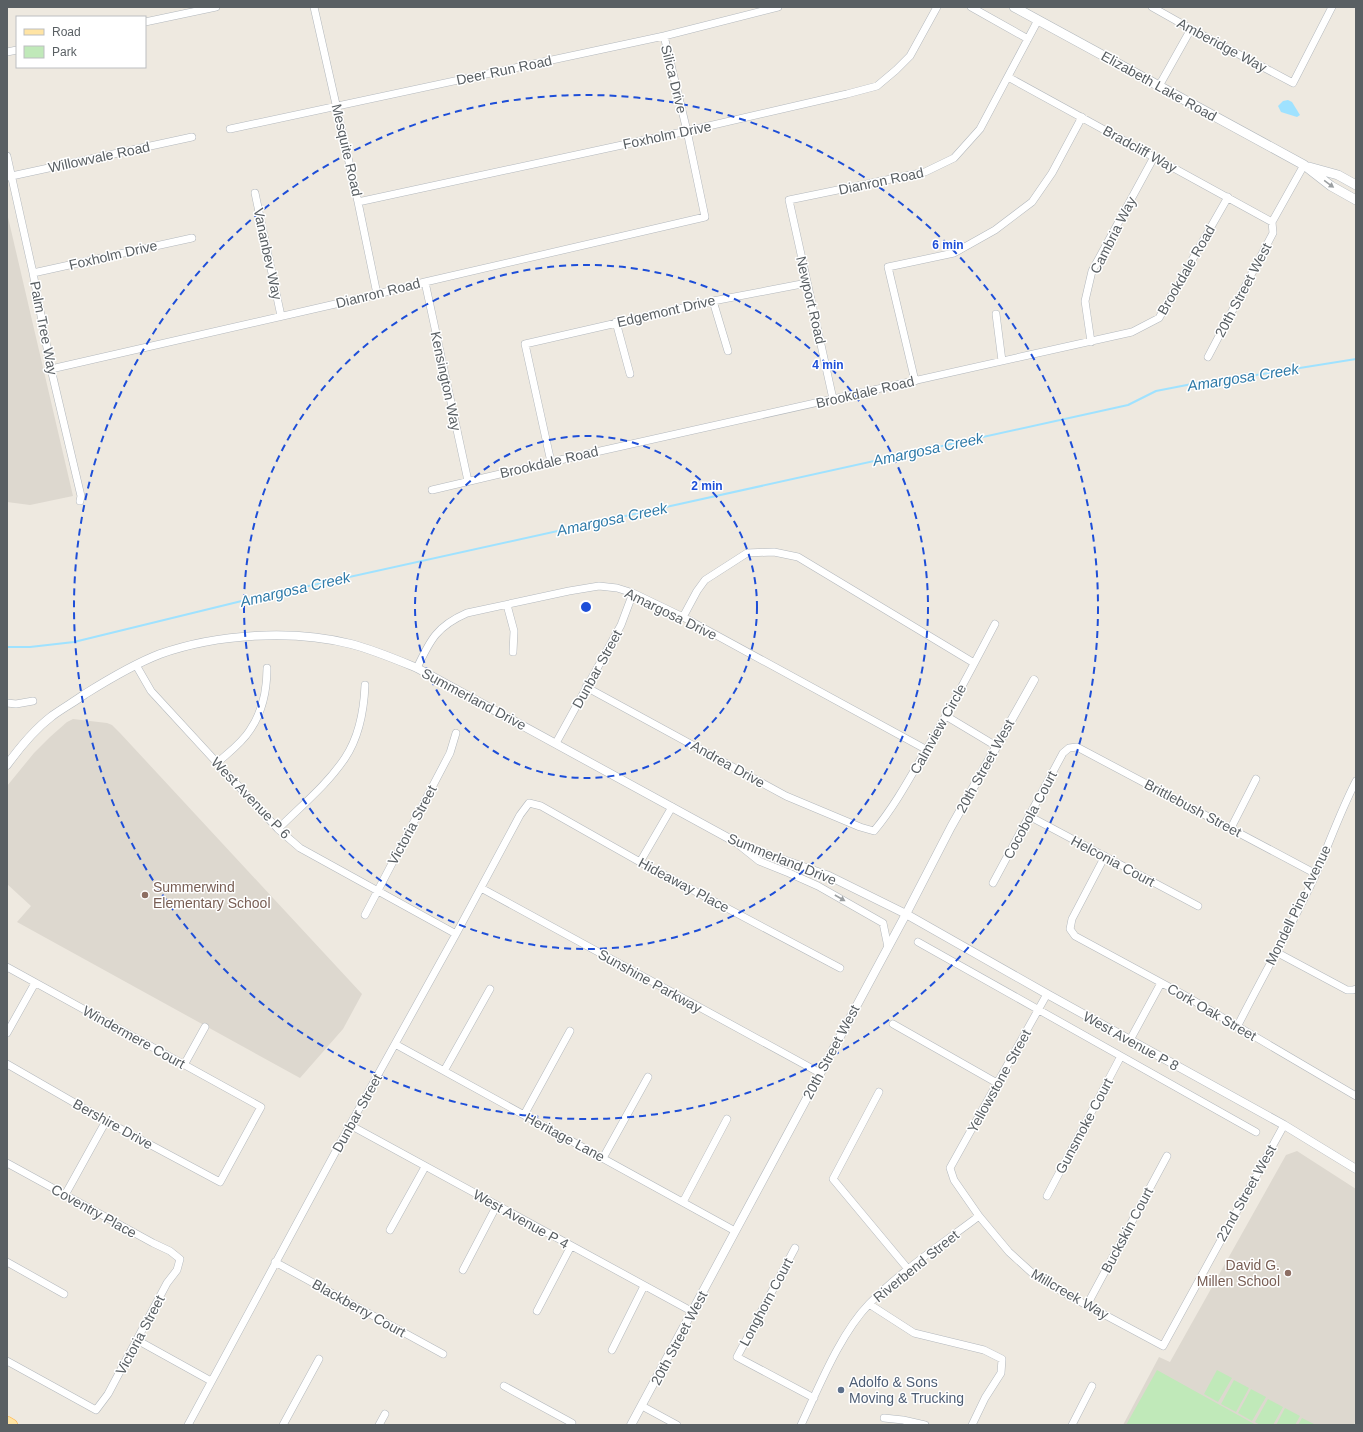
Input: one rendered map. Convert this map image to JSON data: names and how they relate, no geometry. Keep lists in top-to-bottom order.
{
  "streets": {
    "main road": ["Elizabeth Lake Road"],
    "street": [
      "Amberidge Way",
      "Deer Run Road",
      "Silica Drive",
      "Foxholm Drive",
      "Bradcliff Way",
      "Mesquite Road",
      "Willowvale Road",
      "Dianron Road",
      "Cambria Way",
      "Vananbev Way",
      "Brookdale Road",
      "20th Street West",
      "Newport Road",
      "Edgemont Drive",
      "Palm Tree Way",
      "Kensington Way",
      "Amargosa Drive",
      "Dunbar Street",
      "Summerland Drive",
      "Calmview Circle",
      "Andrea Drive",
      "West Avenue P 6",
      "Brittlebush Street",
      "Cocobola Court",
      "Victoria Street",
      "Helconia Court",
      "Hideaway Place",
      "Mondell Pine Avenue",
      "Sunshine Parkway",
      "Cork Oak Street",
      "Windermere Court",
      "West Avenue P 8",
      "Yellowstone Street",
      "Bershire Drive",
      "Gunsmoke Court",
      "Heritage Lane",
      "22nd Street West",
      "Coventry Place",
      "West Avenue P 4",
      "Buckskin Court",
      "Riverbend Street",
      "Millcreek Way",
      "Longhorn Court",
      "Blackberry Court"
    ]
  },
  "crossings": [
    ["Deer Run Road", "Silica Drive"],
    ["Deer Run Road", "Mesquite Road"],
    ["Silica Drive", "Foxholm Drive"],
    ["Silica Drive", "Dianron Road"],
    ["Elizabeth Lake Road", "Dianron Road"],
    ["Foxholm Drive", "Mesquite Road"],
    ["Foxholm Drive", "Palm Tree Way"],
    ["Bradcliff Way", "Dianron Road"],
    ["Bradcliff Way", "Cambria Way"],
    ["Bradcliff Way", "Brookdale Road"],
    ["Bradcliff Way", "20th Street West"],
    ["Mesquite Road", "Dianron Road"],
    ["Willowvale Road", "Palm Tree Way"],
    ["Dianron Road", "Vananbev Way"],
    ["Dianron Road", "Newport Road"],
    ["Dianron Road", "Palm Tree Way"],
    ["Dianron Road", "Kensington Way"],
    ["Cambria Way", "Brookdale Road"],
    ["Brookdale Road", "Newport Road"],
    ["Brookdale Road", "Edgemont Drive"],
    ["Brookdale Road", "Kensington Way"],
    ["20th Street West", "Summerland Drive"],
    ["20th Street West", "Sunshine Parkway"],
    ["20th Street West", "West Avenue P 8"],
    ["20th Street West", "Heritage Lane"],
    ["20th Street West", "West Avenue P 4"],
    ["Newport Road", "Edgemont Drive"],
    ["Amargosa Drive", "Dunbar Street"],
    ["Amargosa Drive", "Summerland Drive"],
    ["Amargosa Drive", "Calmview Circle"],
    ["Dunbar Street", "Summerland Drive"],
    ["Dunbar Street", "Andrea Drive"],
    ["Dunbar Street", "West Avenue P 6"],
    ["Dunbar Street", "Hideaway Place"],
    ["Dunbar Street", "Sunshine Parkway"],
    ["Dunbar Street", "Heritage Lane"],
    ["Dunbar Street", "West Avenue P 4"],
    ["Dunbar Street", "Blackberry Court"],
    ["Summerland Drive", "West Avenue P 6"],
    ["Summerland Drive", "West Avenue P 8"],
    ["Calmview Circle", "Andrea Drive"],
    ["West Avenue P 6", "Victoria Street"],
    ["Brittlebush Street", "Cocobola Court"],
    ["Brittlebush Street", "Mondell Pine Avenue"],
    ["Cocobola Court", "Helconia Court"],
    ["Victoria Street", "Coventry Place"],
    ["Helconia Court", "Cork Oak Street"],
    ["Mondell Pine Avenue", "Cork Oak Street"],
    ["Windermere Court", "Bershire Drive"],
    ["West Avenue P 8", "Yellowstone Street"],
    ["West Avenue P 8", "Gunsmoke Court"],
    ["West Avenue P 8", "22nd Street West"],
    ["Yellowstone Street", "Millcreek Way"],
    ["22nd Street West", "Millcreek Way"],
    ["Buckskin Court", "Millcreek Way"],
    ["Riverbend Street", "Millcreek Way"],
    ["Riverbend Street", "Longhorn Court"]
  ],
  "water": ["Amargosa Creek"],
  "places": ["Summerwind Elementary School", "David G. Millen School", "Adolfo & Sons Moving & Trucking"],
  "legend": ["Road", "Park"],
  "rings": ["6 min", "4 min", "2 min"]
}
